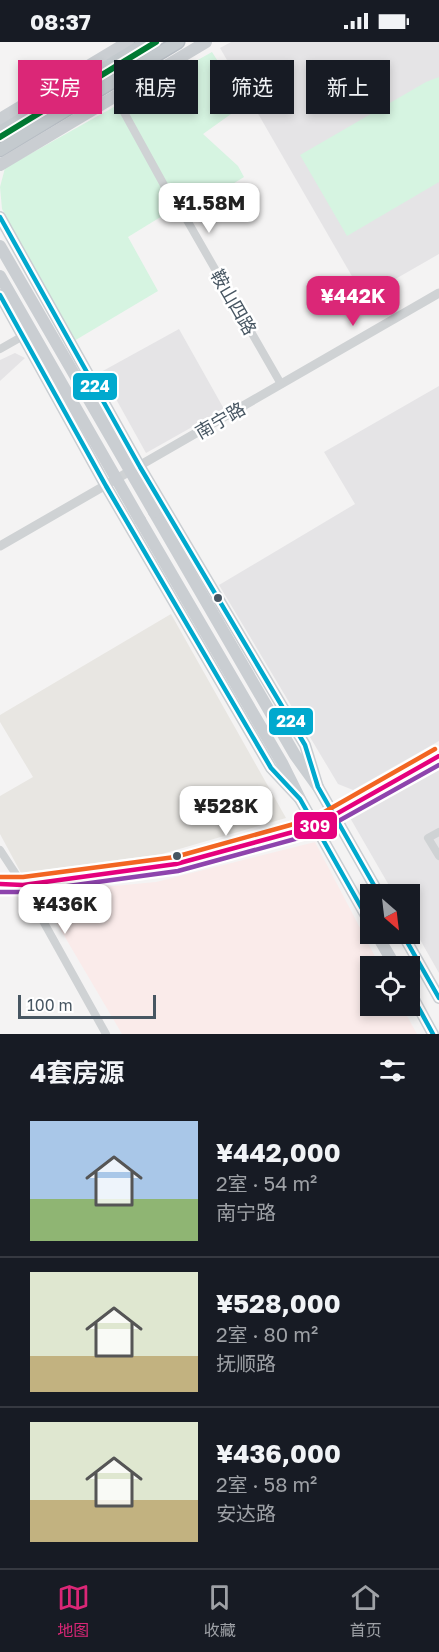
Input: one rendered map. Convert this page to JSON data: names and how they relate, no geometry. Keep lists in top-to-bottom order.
{
  "streets": {
    "street": ["鞍山四路", "南宁路"]
  },
  "crossings": [
    ["鞍山四路", "南宁路"]
  ],
  "lines": ["transit line 224", "transit line 309"],
  "scale_bar": "100 m",
  "north": "bottom right",
  "page": {
    "status": "08:37",
    "chip": [
      "买房",
      "租房",
      "筛选",
      "新上"
    ],
    "price": [
      "¥1.58M",
      "¥442K",
      "¥528K",
      "¥436K"
    ],
    "scale": "100 m",
    "heading": "4套房源",
    "list": [
      {
        "name": "¥442,000",
        "note": "2室 · 54 m² · 南宁路"
      },
      {
        "name": "¥528,000",
        "note": "2室 · 80 m² · 抚顺路"
      },
      {
        "name": "¥436,000",
        "note": "2室 · 58 m² · 安达路"
      }
    ],
    "tabs": ["地图", "收藏", "首页"]
  }
}
